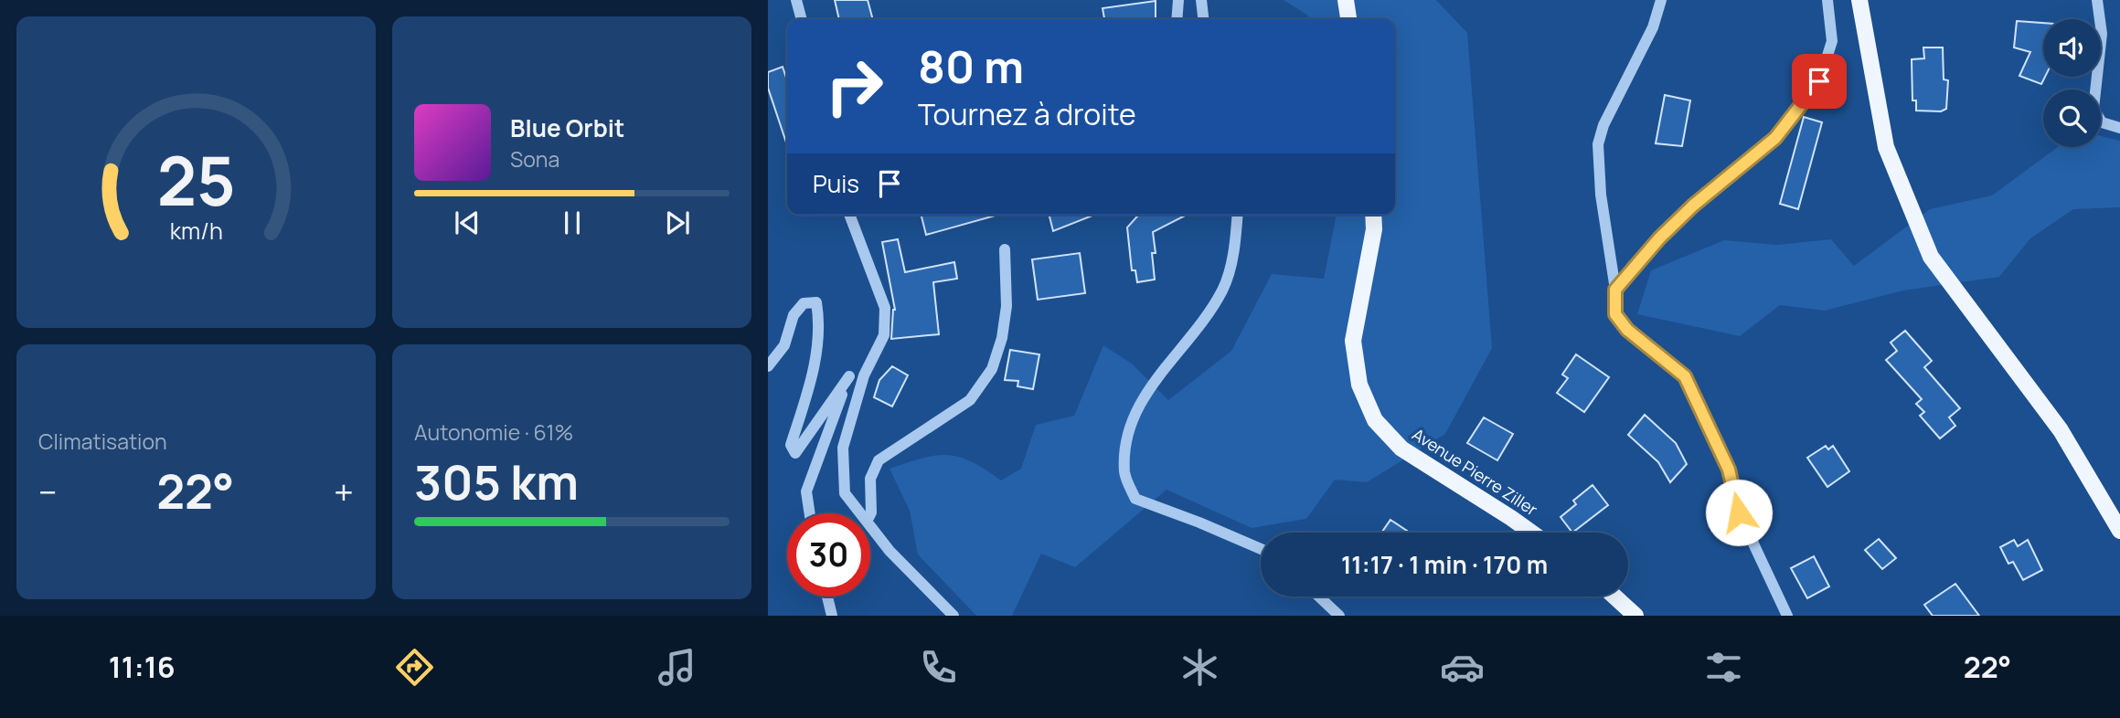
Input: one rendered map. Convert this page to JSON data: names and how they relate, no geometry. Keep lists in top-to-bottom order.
{
  "streets": {
    "main road": ["Avenue Pierre Ziller"]
  },
  "page": {
    "turn": ["80 m", "Tournez à droite"],
    "song": ["Blue Orbit", "Sona"],
    "then": "Puis",
    "tile": [
      "Climatisation",
      ["Autonomie · 61%", "305 km"]
    ],
    "heat": ["−", "22°", "+"],
    "limit": "30",
    "trip": "11:17 · 1 min · 170 m",
    "tabs": ["11:16", "22°"],
    "gauge": ["25", "km/h"]
  }
}
